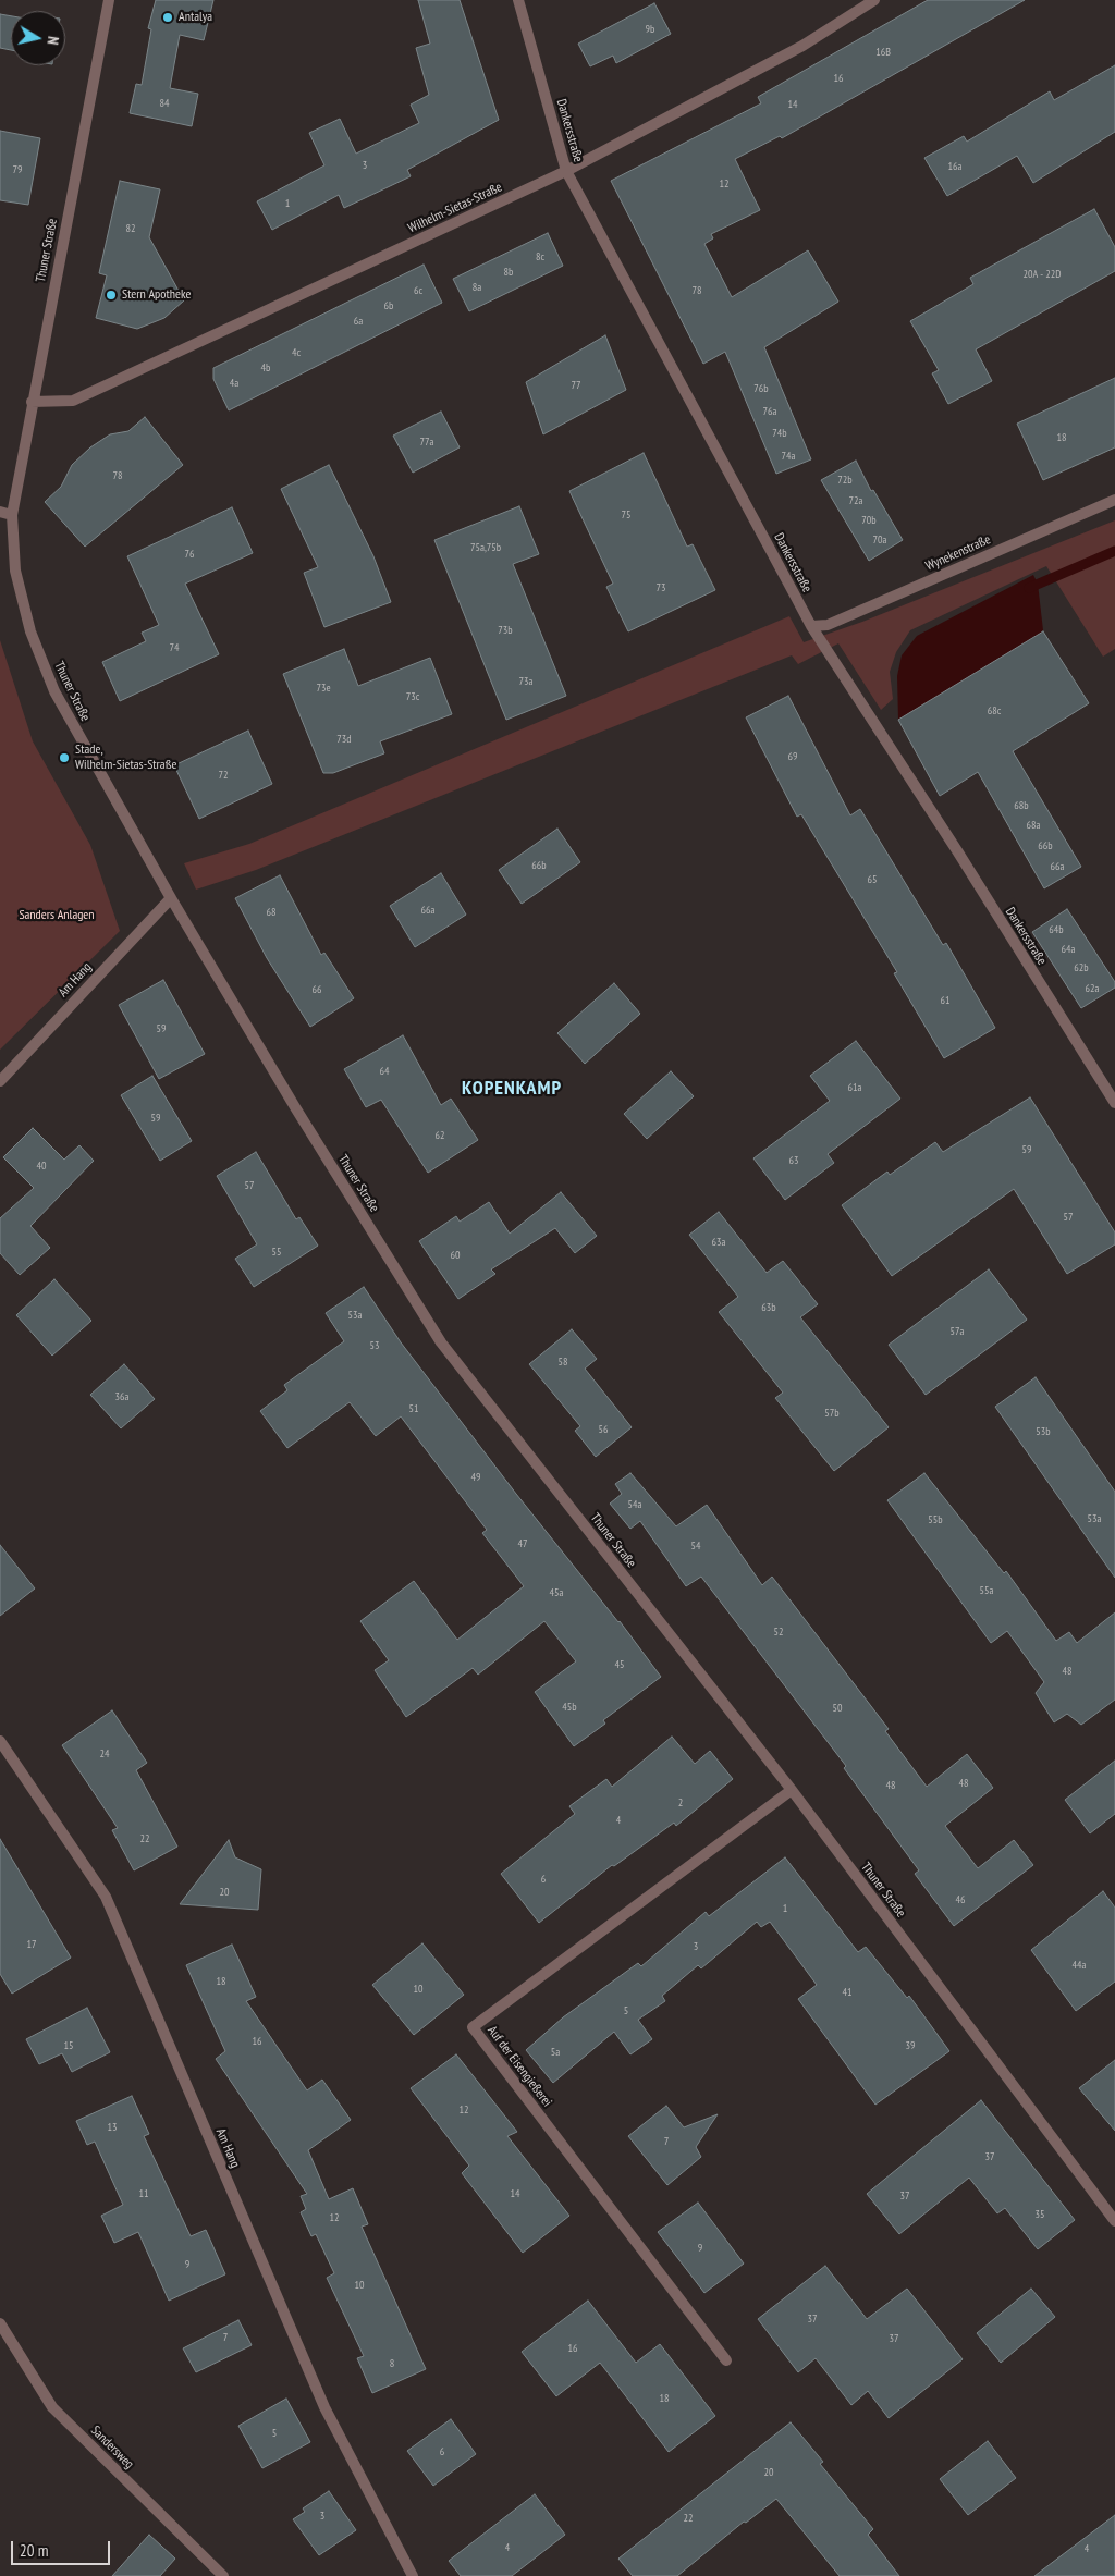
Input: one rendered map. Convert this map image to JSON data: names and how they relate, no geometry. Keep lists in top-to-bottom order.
{
  "streets": {
    "street": [
      "Dankersstraße",
      "Wilhelm-Sietas-Straße",
      "Thuner Straße",
      "Wynekenstraße",
      "Am Hang",
      "Auf der Eisengießerei",
      "Sandersweg"
    ]
  },
  "crossings": [
    ["Dankersstraße", "Wilhelm-Sietas-Straße"],
    ["Dankersstraße", "Wynekenstraße"],
    ["Wilhelm-Sietas-Straße", "Thuner Straße"],
    ["Thuner Straße", "Am Hang"],
    ["Thuner Straße", "Auf der Eisengießerei"]
  ],
  "districts": ["KOPENKAMP"],
  "parks": ["Sanders Anlagen"],
  "places": ["Antalya", "Stern Apotheke", "Stade, Wilhelm-Sietas-Straße"],
  "house_numbers": [
    "9b",
    "16B",
    "16",
    "84",
    "14",
    "3",
    "16a",
    "79",
    "12",
    "1",
    "82",
    "8c",
    "8b",
    "20A - 22D",
    "8a",
    "6c",
    "78",
    "6b",
    "6a",
    "4c",
    "4b",
    "4a",
    "77",
    "76b",
    "76a",
    "74b",
    "18",
    "77a",
    "74a",
    "78",
    "72b",
    "72a",
    "75",
    "70b",
    "70a",
    "75a,75b",
    "76",
    "73",
    "73b",
    "74",
    "73a",
    "73e",
    "73c",
    "68c",
    "73d",
    "69",
    "72",
    "68b",
    "68a",
    "66b",
    "66b",
    "66a",
    "65",
    "66a",
    "68",
    "64b",
    "64a",
    "62b",
    "62a",
    "66",
    "61",
    "59",
    "64",
    "61a",
    "59",
    "62",
    "59",
    "63",
    "40",
    "57",
    "57",
    "63a",
    "55",
    "60",
    "63b",
    "53a",
    "57a",
    "53",
    "58",
    "36a",
    "51",
    "57b",
    "56",
    "53b",
    "49",
    "54a",
    "53a",
    "55b",
    "47",
    "54",
    "55a",
    "45a",
    "52",
    "45",
    "48",
    "45b",
    "50",
    "24",
    "48",
    "48",
    "2",
    "4",
    "22",
    "6",
    "20",
    "46",
    "1",
    "17",
    "3",
    "44a",
    "18",
    "10",
    "41",
    "5",
    "16",
    "15",
    "39",
    "5a",
    "12",
    "13",
    "7",
    "37",
    "11",
    "14",
    "37",
    "35",
    "12",
    "9",
    "9",
    "10",
    "37",
    "7",
    "37",
    "16",
    "8",
    "18",
    "5",
    "6",
    "20",
    "3",
    "22",
    "4",
    "4"
  ],
  "scale_bar": "20 m",
  "north": "right"
}
